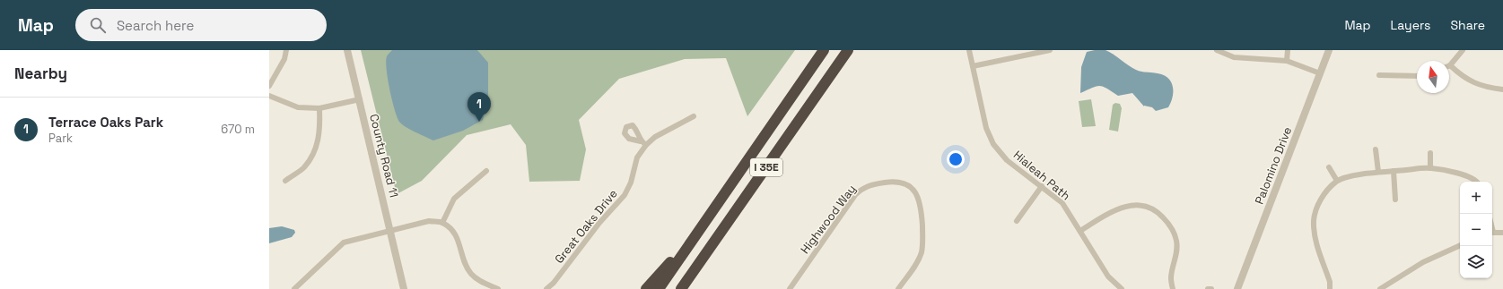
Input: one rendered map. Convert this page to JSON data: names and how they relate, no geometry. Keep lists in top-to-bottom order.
{
  "streets": {
    "highway": ["I 35E"],
    "street": [
      "County Road 11",
      "Palomino Drive",
      "Hialeah Path",
      "Highwood Way",
      "Great Oaks Drive"
    ]
  },
  "north": "top",
  "page": {
    "header": "Map",
    "search": "Search here",
    "nav": ["Map", "Layers", "Share"],
    "heading": "Nearby",
    "pins": "1",
    "list": [
      {
        "mark": "1",
        "name": "Terrace Oaks Park",
        "note": "Park",
        "value": "670 m"
      }
    ],
    "map_buttons": ["+", "−"]
  }
}
